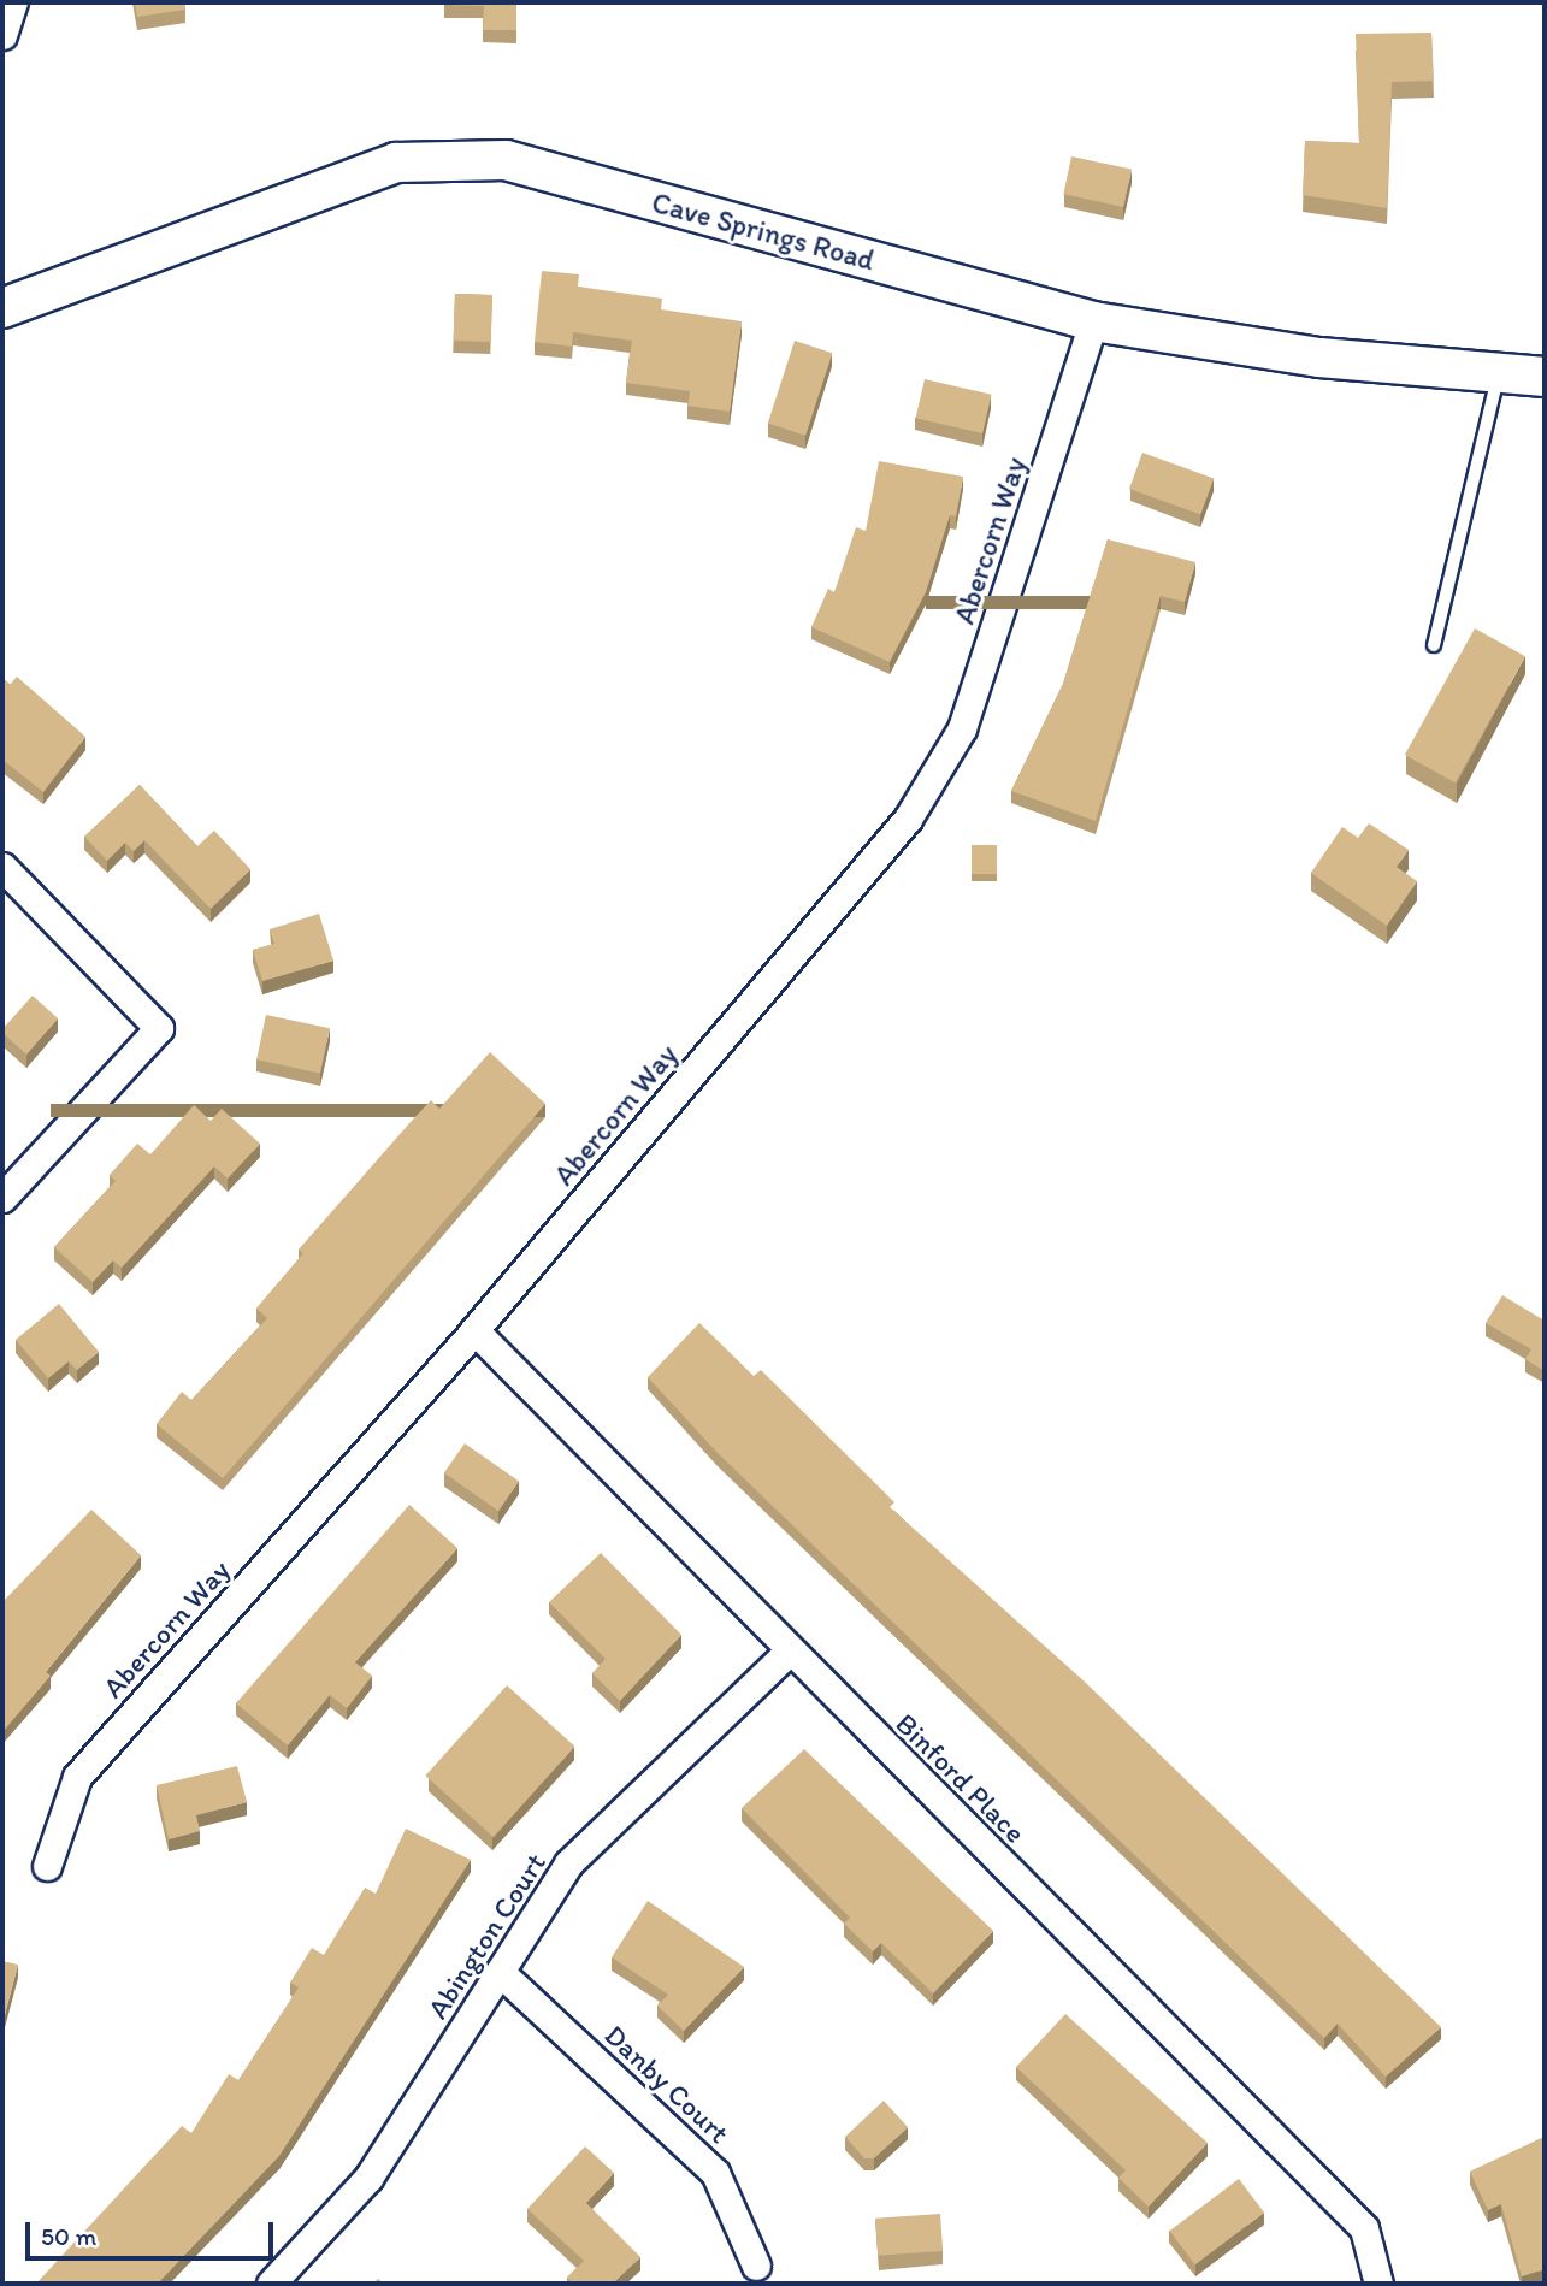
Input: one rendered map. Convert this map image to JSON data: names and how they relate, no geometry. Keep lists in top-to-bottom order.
{
  "streets": {
    "street": [
      "Cave Springs Road",
      "Abercorn Way",
      "Binford Place",
      "Abington Court",
      "Danby Court"
    ]
  },
  "crossings": [
    ["Cave Springs Road", "Abercorn Way"],
    ["Abercorn Way", "Binford Place"],
    ["Binford Place", "Abington Court"],
    ["Abington Court", "Danby Court"]
  ],
  "scale_bar": "50 m"
}
